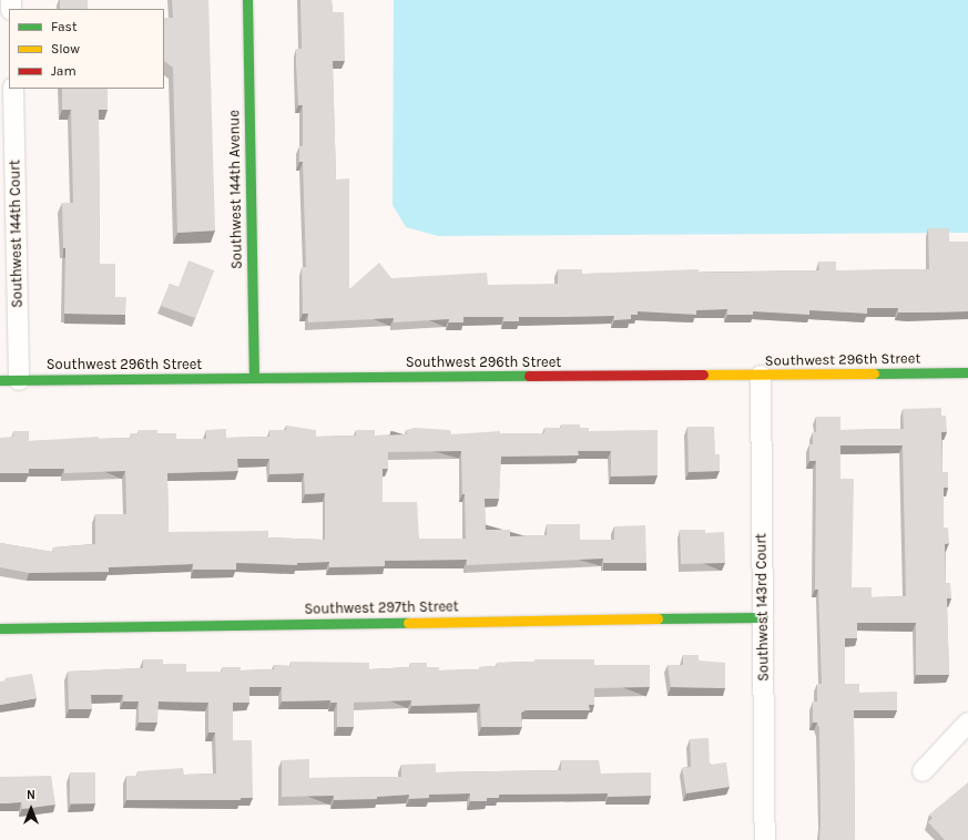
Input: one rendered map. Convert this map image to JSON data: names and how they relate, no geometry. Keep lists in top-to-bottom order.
{
  "streets": {
    "street": [
      "Southwest 144th Avenue",
      "Southwest 144th Court",
      "Southwest 296th Street",
      "Southwest 143rd Court",
      "Southwest 297th Street"
    ]
  },
  "crossings": [
    ["Southwest 144th Avenue", "Southwest 296th Street"],
    ["Southwest 144th Court", "Southwest 296th Street"],
    ["Southwest 296th Street", "Southwest 143rd Court"],
    ["Southwest 143rd Court", "Southwest 297th Street"]
  ],
  "legend": ["Fast", "Slow", "Jam"],
  "north": "top"
}
